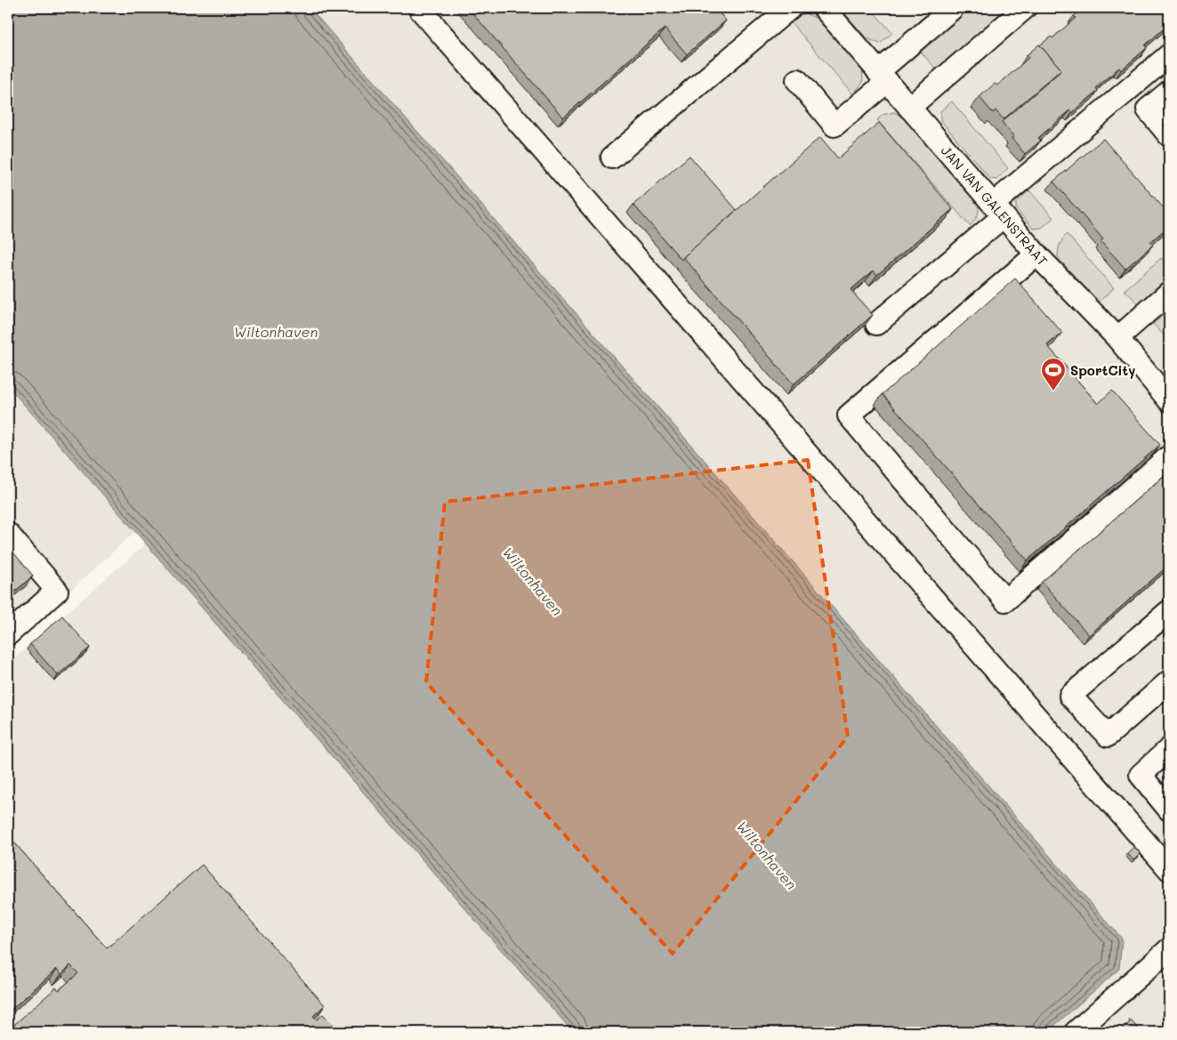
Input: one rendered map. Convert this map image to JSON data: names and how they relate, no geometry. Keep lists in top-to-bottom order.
{
  "streets": {
    "street": ["JAN VAN GALENSTRAAT"]
  },
  "water": ["Wiltonhaven"],
  "places": {
    "sports": ["SportCity"]
  }
}
